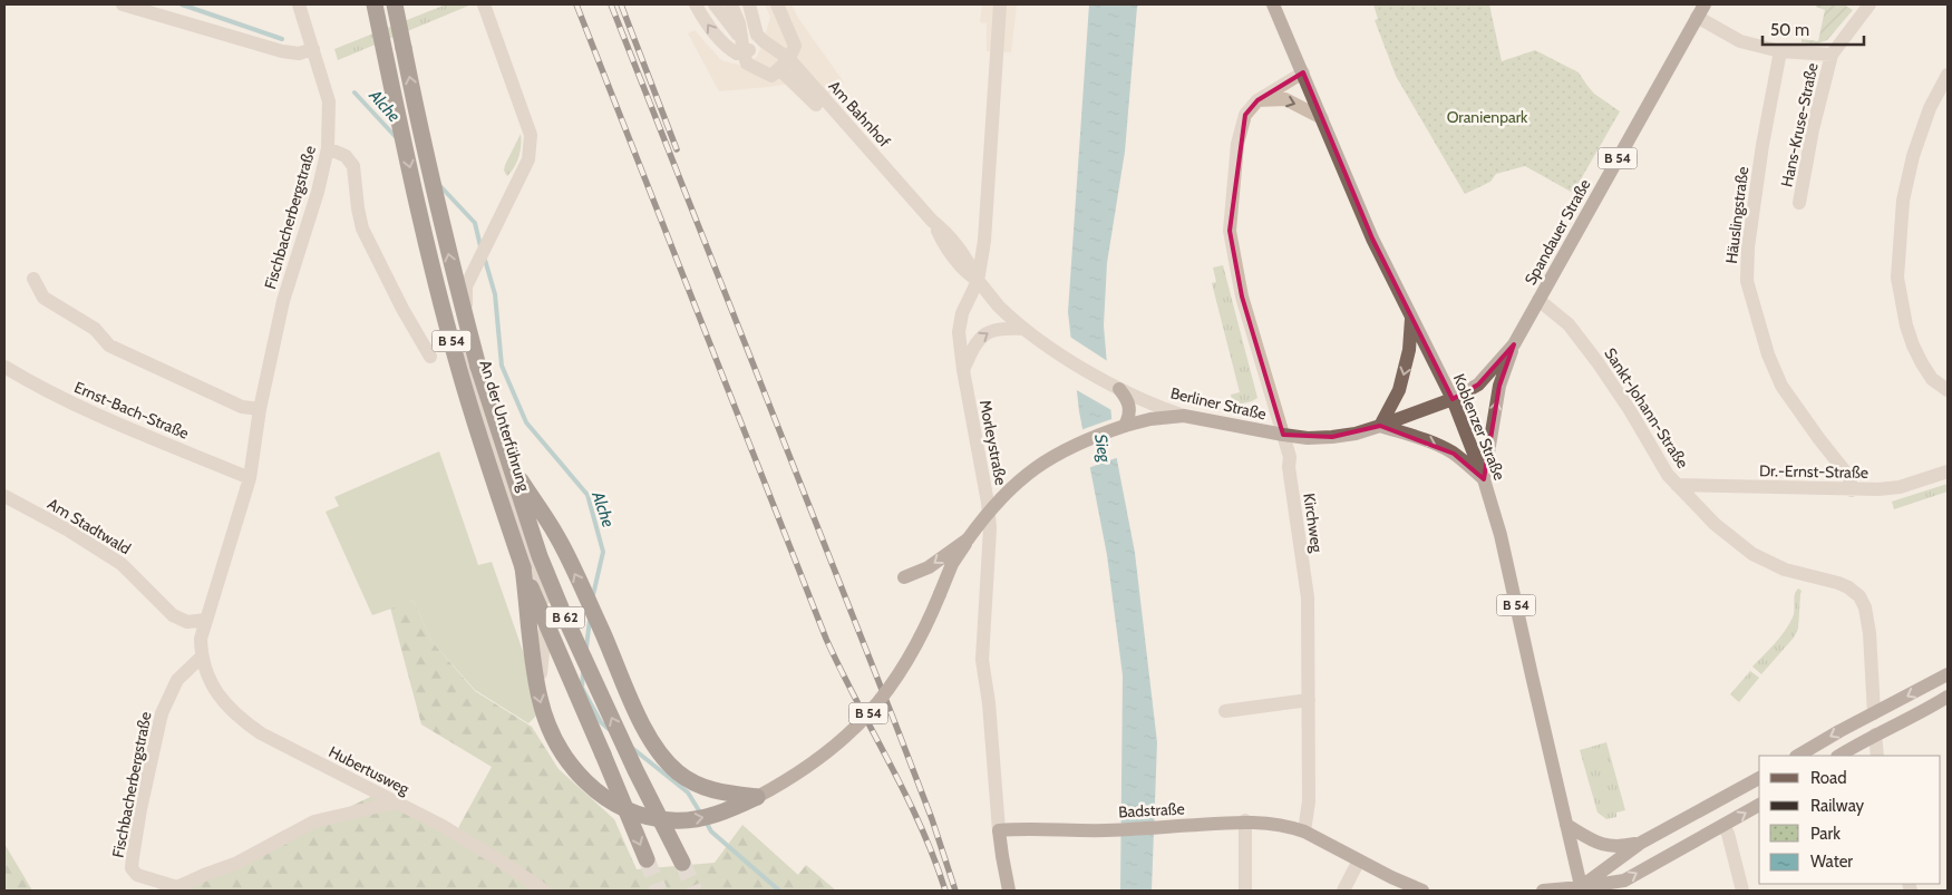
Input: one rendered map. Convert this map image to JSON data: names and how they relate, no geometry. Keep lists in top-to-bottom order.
{
  "streets": {
    "highway": ["B 54", "B 62"],
    "main road": [
      "Spandauer Straße",
      "Berliner Straße",
      "Koblenzer Straße",
      "Morleystraße",
      "Badstraße"
    ],
    "street": [
      "Am Bahnhof",
      "Hans-Kruse-Straße",
      "Häuslingstraße",
      "Fischbacherbergstraße",
      "Sankt-Johann-Straße",
      "Ernst-Bach-Straße",
      "An der Unterführung",
      "Dr.-Ernst-Straße",
      "Kirchweg",
      "Am Stadtwald",
      "Hubertusweg"
    ]
  },
  "crossings": [
    ["Am Bahnhof", "Berliner Straße"],
    ["Am Bahnhof", "Morleystraße"],
    ["Hans-Kruse-Straße", "Häuslingstraße"],
    ["Hans-Kruse-Straße", "Spandauer Straße"],
    ["B 54", "Spandauer Straße"],
    ["B 54", "Berliner Straße"],
    ["B 54", "Koblenzer Straße"],
    ["B 54", "B 62"],
    ["Häuslingstraße", "Dr.-Ernst-Straße"],
    ["Fischbacherbergstraße", "Ernst-Bach-Straße"],
    ["Fischbacherbergstraße", "Am Stadtwald"],
    ["Fischbacherbergstraße", "Hubertusweg"],
    ["Spandauer Straße", "Berliner Straße"],
    ["Spandauer Straße", "Sankt-Johann-Straße"],
    ["Spandauer Straße", "Koblenzer Straße"],
    ["Berliner Straße", "Koblenzer Straße"],
    ["Berliner Straße", "Morleystraße"],
    ["Berliner Straße", "Kirchweg"],
    ["Sankt-Johann-Straße", "Dr.-Ernst-Straße"],
    ["Koblenzer Straße", "Kirchweg"],
    ["Morleystraße", "Badstraße"],
    ["Kirchweg", "Badstraße"]
  ],
  "water": ["Alche", "Sieg"],
  "parks": ["Oranienpark"],
  "legend": [
    "Road",
    "Railway",
    "Park",
    "Water"
  ],
  "scale_bar": "50 m"
}
